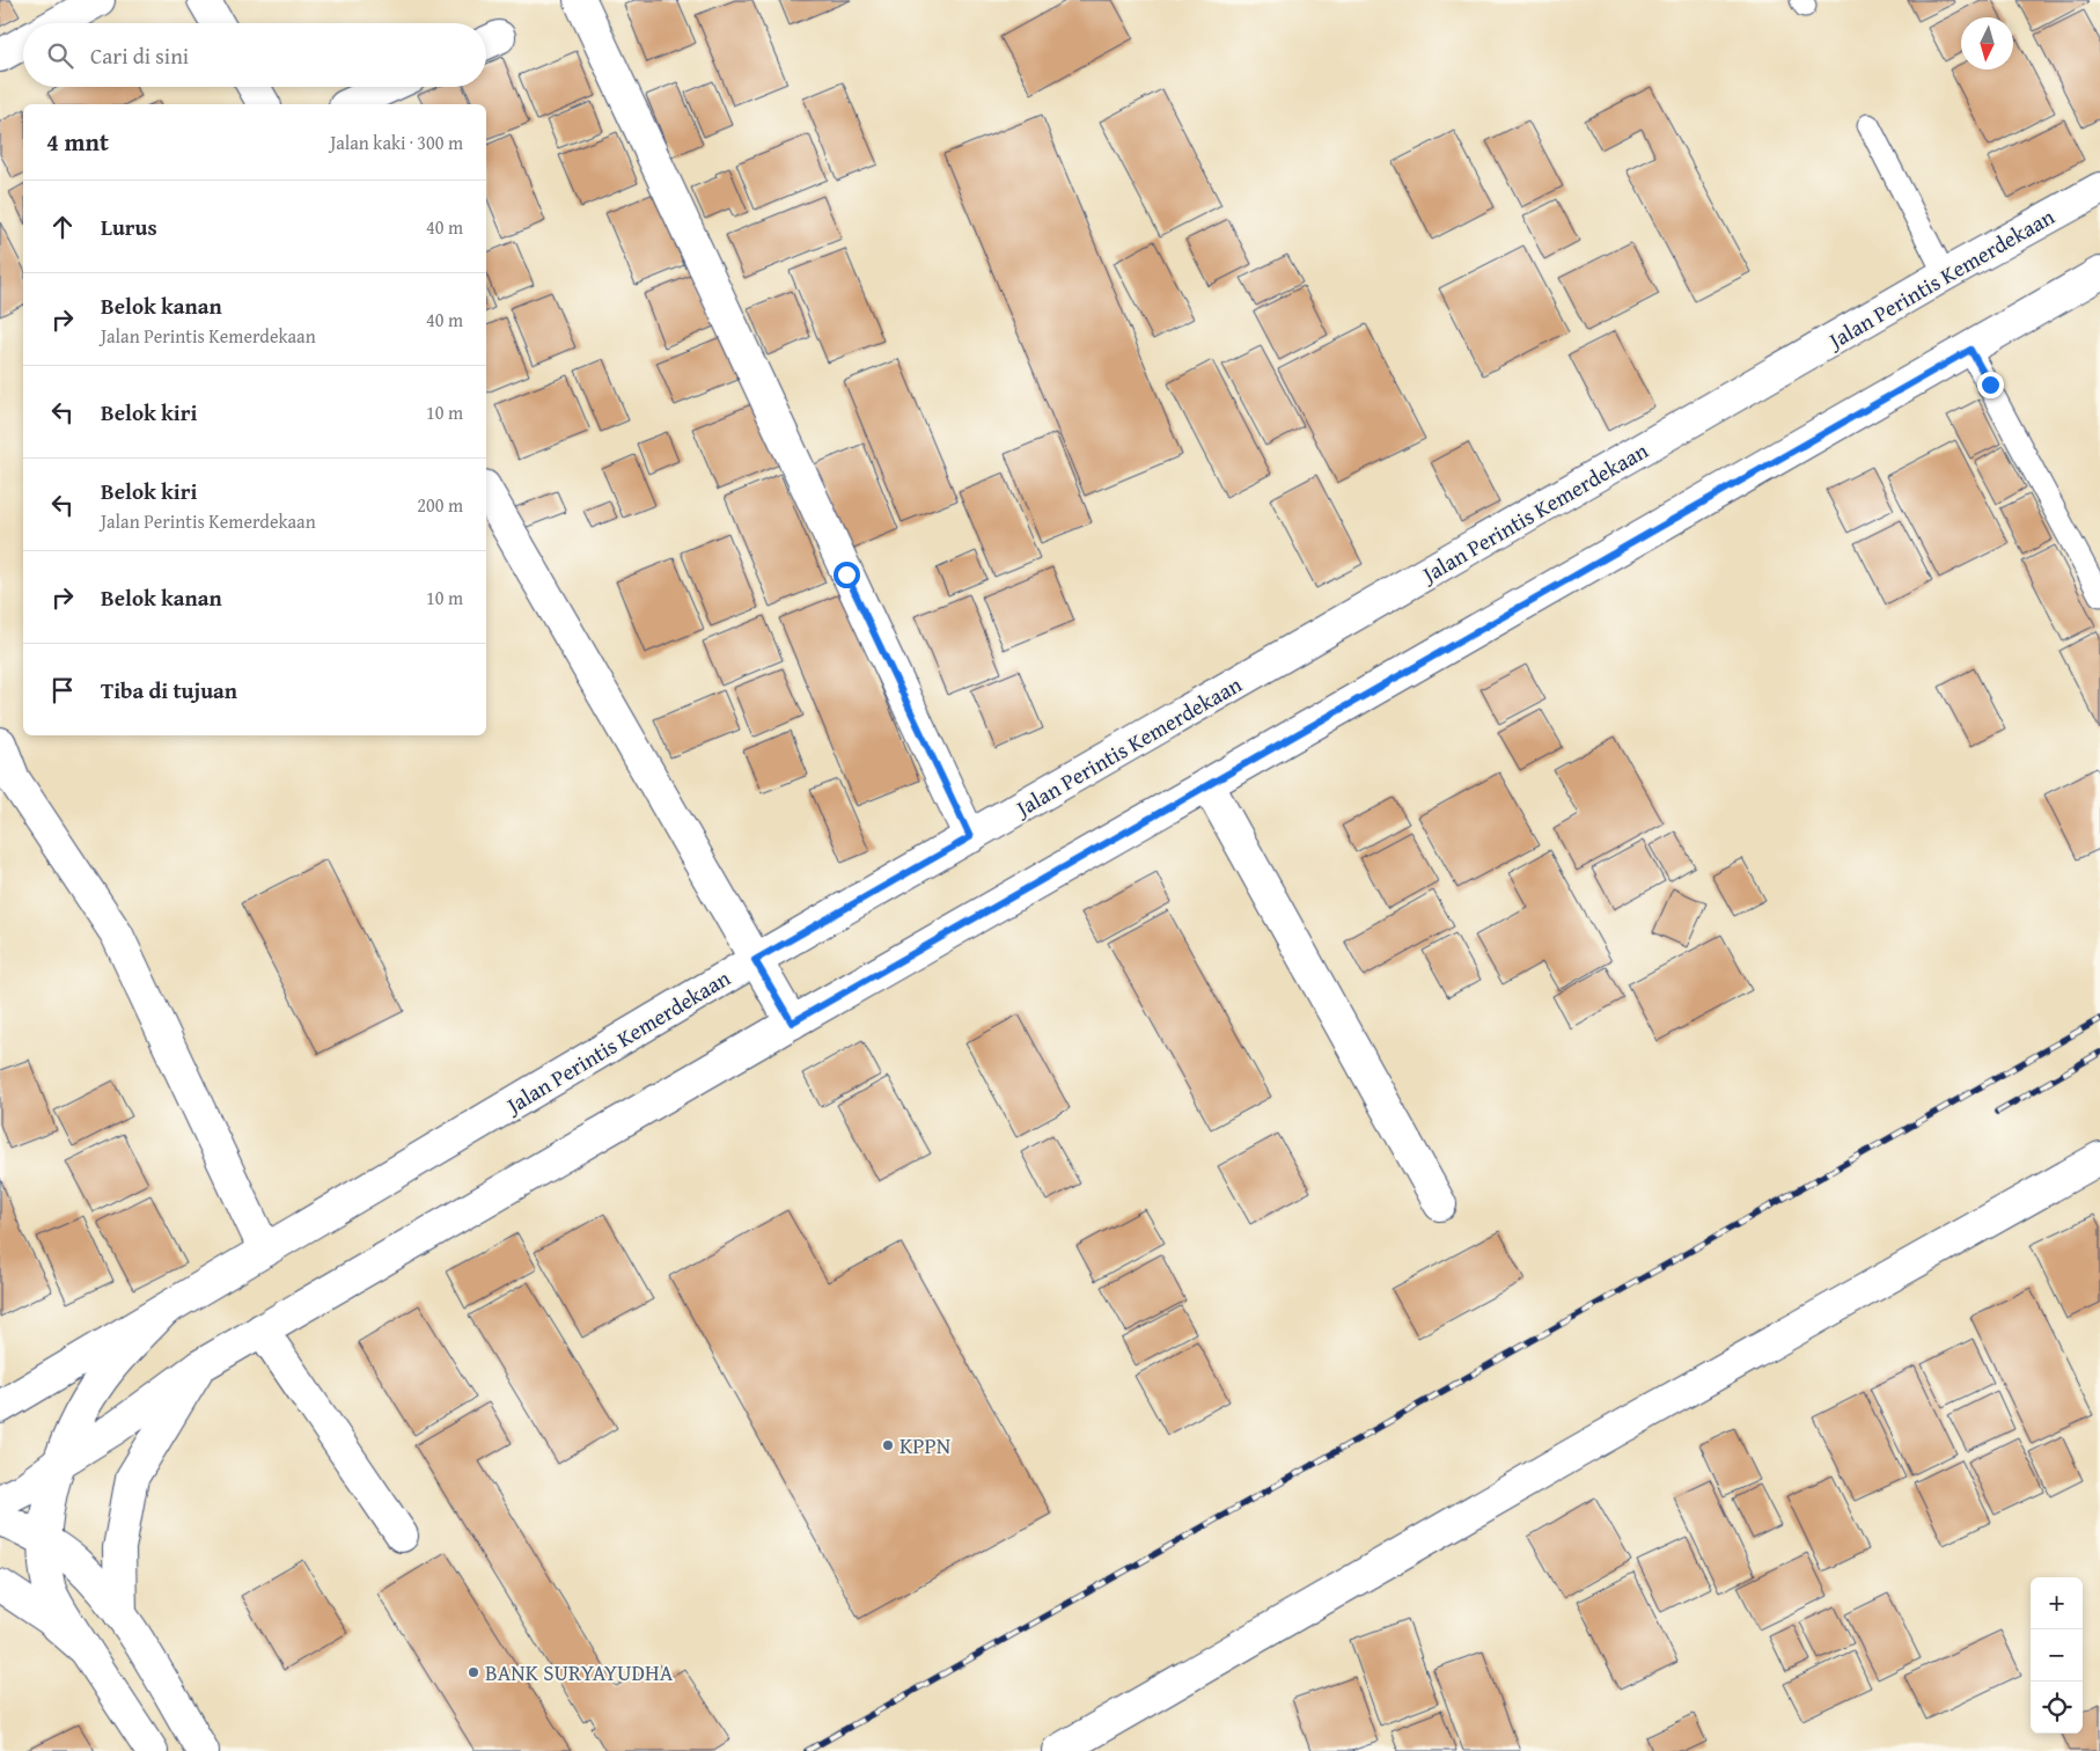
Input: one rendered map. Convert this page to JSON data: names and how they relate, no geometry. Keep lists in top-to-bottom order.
{
  "streets": {
    "main road": ["Jalan Perintis Kemerdekaan"]
  },
  "places": ["KPPN", "BANK SURYAYUDHA"],
  "north": "bottom",
  "page": {
    "search": "Cari di sini",
    "heading": ["4 mnt", "Jalan kaki · 300 m"],
    "list": [
      ["Lurus", "40 m"],
      ["Belok kanan", "Jalan Perintis Kemerdekaan", "40 m"],
      ["Belok kiri", "10 m"],
      ["Belok kiri", "Jalan Perintis Kemerdekaan", "200 m"],
      ["Belok kanan", "10 m"],
      "Tiba di tujuan"
    ],
    "map_buttons": ["+", "−"]
  }
}
